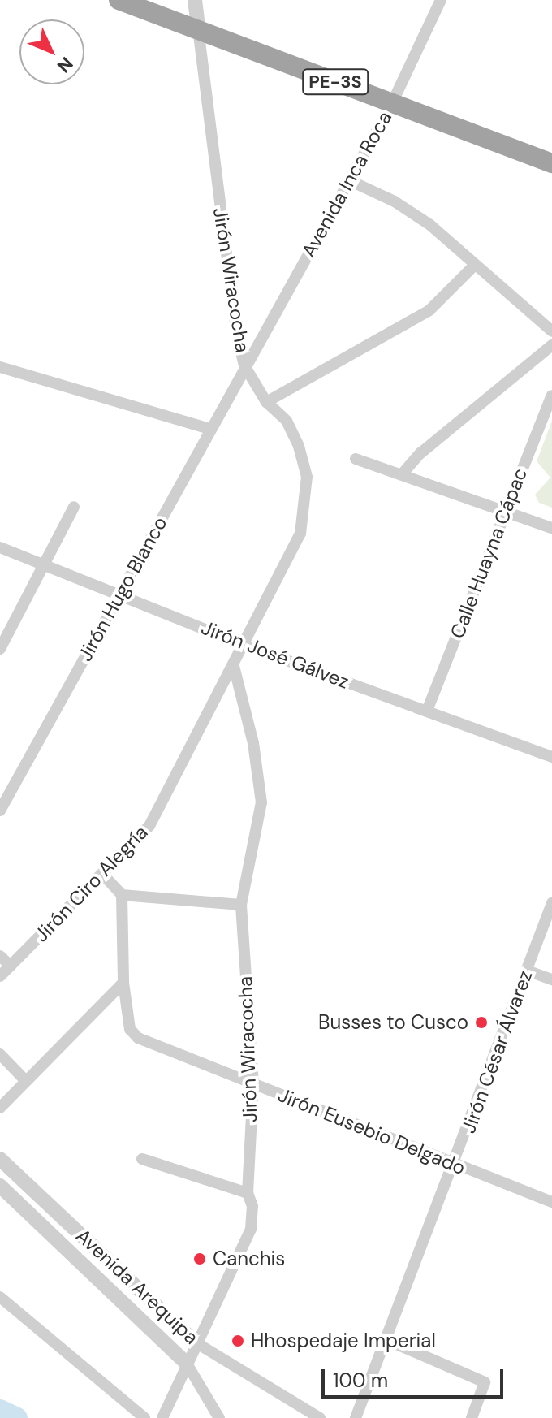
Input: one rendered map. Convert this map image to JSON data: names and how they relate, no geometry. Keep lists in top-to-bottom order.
{
  "streets": {
    "highway": ["PE-3S"],
    "street": [
      "Avenida Inca Roca",
      "Jirón Wiracocha",
      "Calle Huayna Cápac",
      "Jirón Hugo Blanco",
      "Jirón José Gálvez",
      "Jirón Ciro Alegría",
      "Jirón César Álvarez",
      "Jirón Eusebio Delgado",
      "Avenida Arequipa"
    ]
  },
  "crossings": [
    ["PE-3S", "Avenida Inca Roca"],
    ["PE-3S", "Jirón Wiracocha"],
    ["Avenida Inca Roca", "Jirón Wiracocha"],
    ["Avenida Inca Roca", "Jirón Hugo Blanco"],
    ["Jirón Wiracocha", "Jirón Hugo Blanco"],
    ["Jirón Wiracocha", "Jirón José Gálvez"],
    ["Jirón Wiracocha", "Jirón Ciro Alegría"],
    ["Jirón Wiracocha", "Jirón Eusebio Delgado"],
    ["Jirón Wiracocha", "Avenida Arequipa"],
    ["Calle Huayna Cápac", "Jirón José Gálvez"],
    ["Jirón Hugo Blanco", "Jirón José Gálvez"],
    ["Jirón José Gálvez", "Jirón Ciro Alegría"],
    ["Jirón César Álvarez", "Jirón Eusebio Delgado"]
  ],
  "places": ["Busses to Cusco", "Canchis", "Hhospedaje Imperial"],
  "scale_bar": "100 m",
  "north": "bottom right"
}
